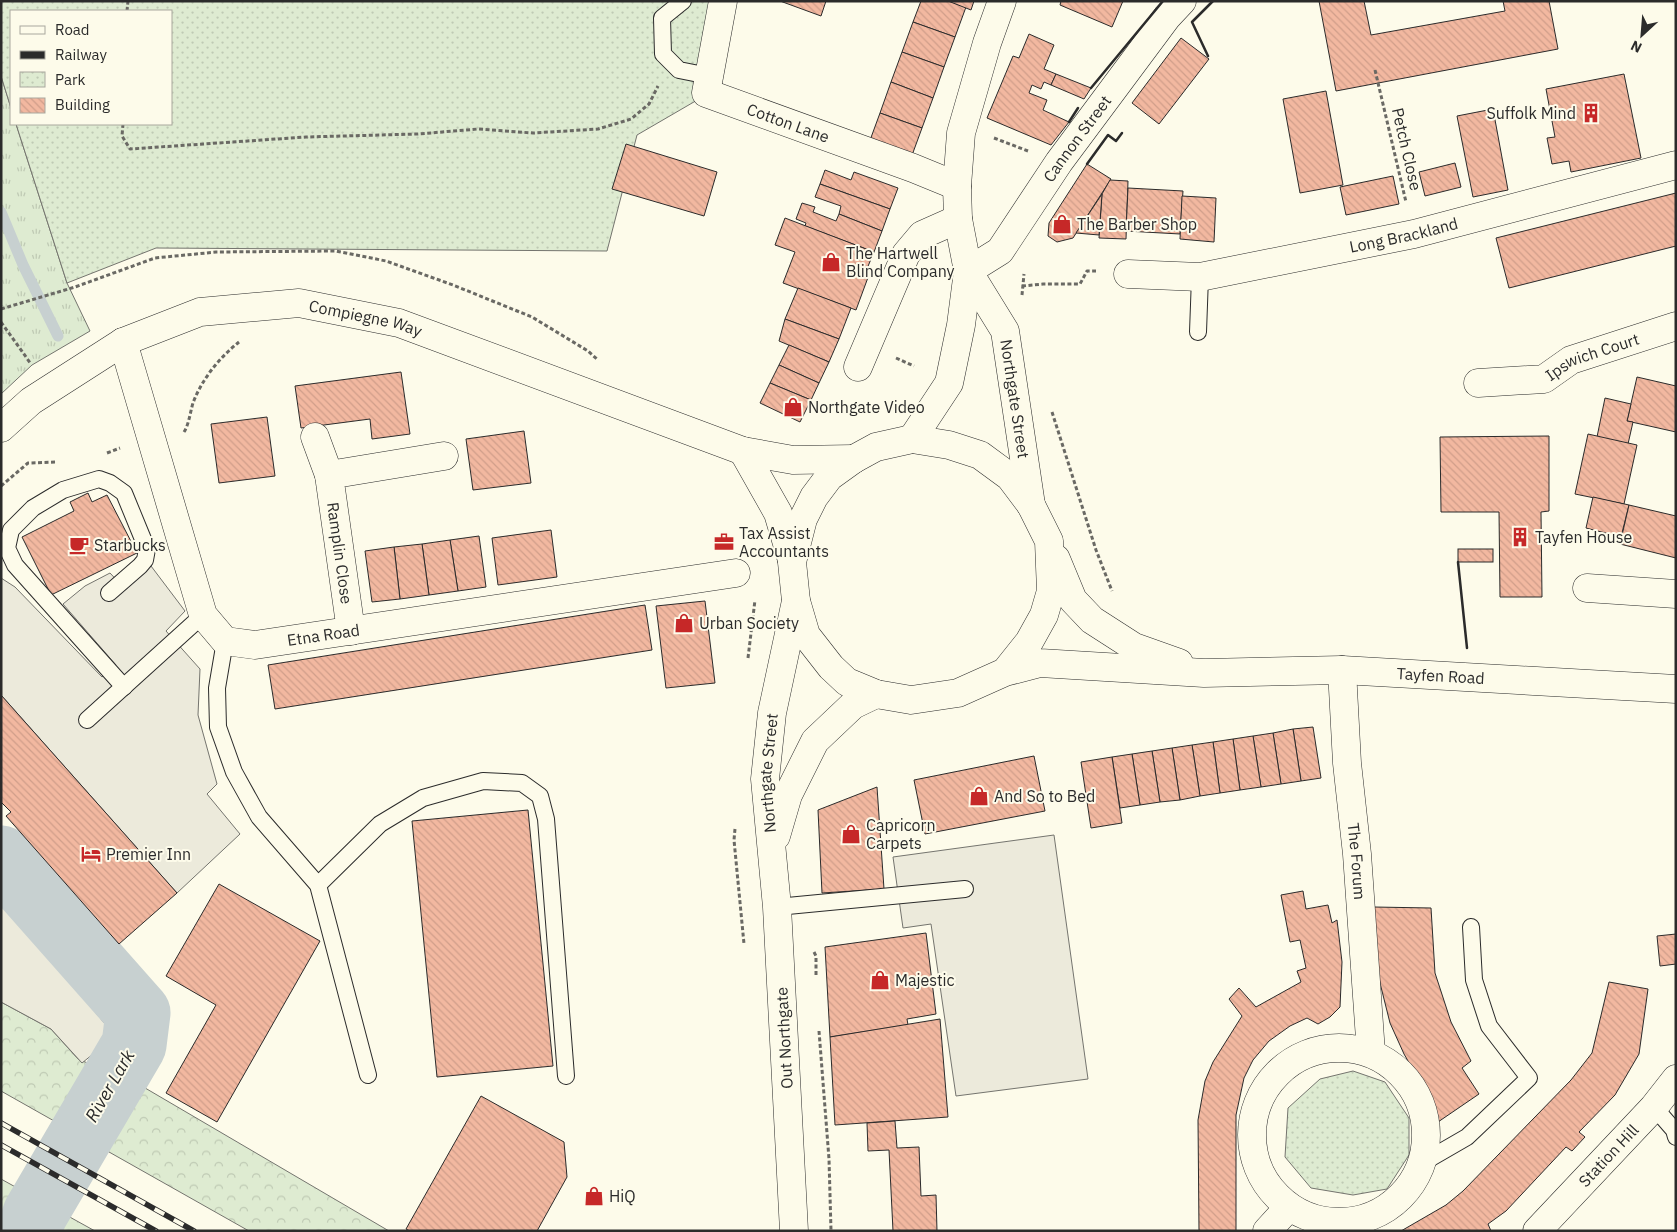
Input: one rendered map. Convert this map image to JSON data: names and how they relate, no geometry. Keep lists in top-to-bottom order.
{
  "streets": {
    "street": [
      "Cotton Lane",
      "Cannon Street",
      "Long Brackland",
      "Compiegne Way",
      "Ipswich Court",
      "Northgate Street",
      "Ramplin Close",
      "Etna Road",
      "Tayfen Road",
      "The Forum",
      "Out Northgate",
      "Station Hill"
    ],
    "path": ["Petch Close"]
  },
  "crossings": [
    ["Cotton Lane", "Northgate Street"],
    ["Cannon Street", "Northgate Street"],
    ["Petch Close", "Long Brackland"],
    ["Northgate Street", "Tayfen Road"],
    ["Northgate Street", "Out Northgate"],
    ["Ramplin Close", "Etna Road"],
    ["Tayfen Road", "The Forum"]
  ],
  "water": ["River Lark"],
  "places": {
    "building": ["Suffolk Mind", "Tayfen House"],
    "shop": [
      "The Barber Shop",
      "The Hartwell Blind Company",
      "Northgate Video",
      "Urban Society",
      "And So to Bed",
      "Capricorn Carpets",
      "Majestic",
      "HiQ"
    ],
    "office": ["Tax Assist Accountants"],
    "cafe": ["Starbucks"],
    "hotel": ["Premier Inn"]
  },
  "legend": [
    "Road",
    "Railway",
    "Park",
    "Building"
  ],
  "north": "bottom left"
}
